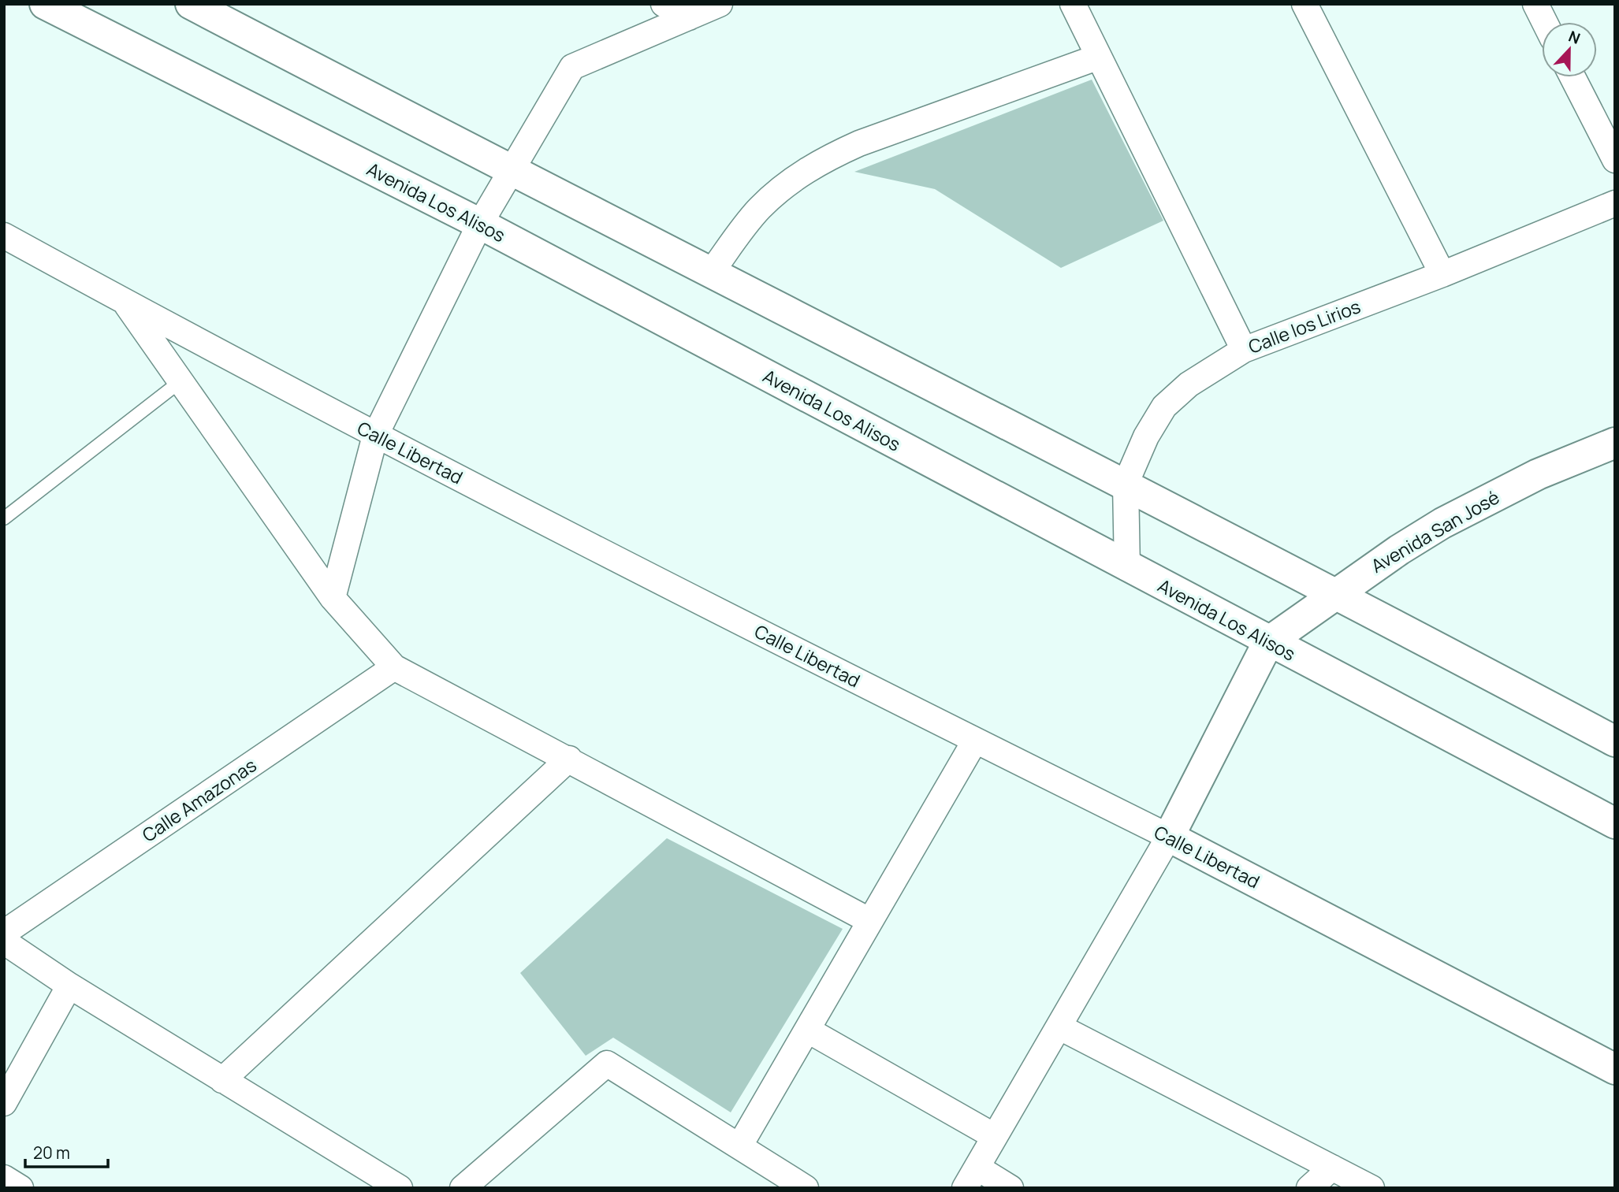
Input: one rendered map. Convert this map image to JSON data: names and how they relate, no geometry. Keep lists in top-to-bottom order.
{
  "streets": {
    "street": [
      "Avenida Los Alisos",
      "Calle los Lirios",
      "Calle Libertad",
      "Avenida San José",
      "Calle Amazonas"
    ]
  },
  "crossings": [
    ["Avenida Los Alisos", "Calle los Lirios"],
    ["Avenida Los Alisos", "Avenida San José"]
  ],
  "scale_bar": "20 m",
  "north": "top"
}
